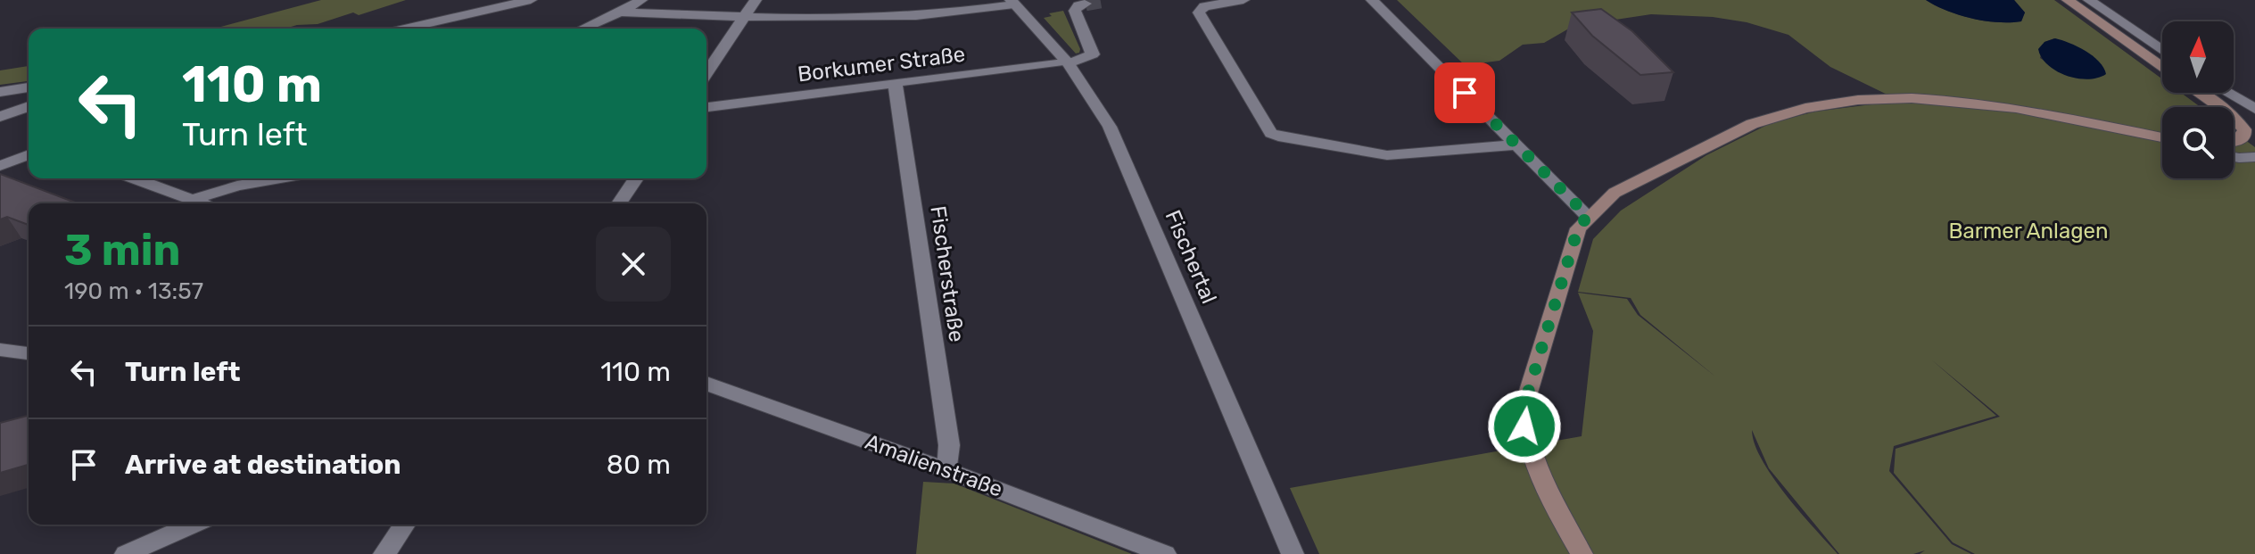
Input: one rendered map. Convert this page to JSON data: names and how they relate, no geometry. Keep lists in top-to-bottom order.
{
  "streets": {
    "street": [
      "Borkumer Straße",
      "Fischertal",
      "Fischerstraße",
      "Amalienstraße"
    ]
  },
  "crossings": [
    ["Borkumer Straße", "Fischertal"],
    ["Borkumer Straße", "Fischerstraße"],
    ["Fischerstraße", "Amalienstraße"]
  ],
  "parks": ["Barmer Anlagen"],
  "north": "top",
  "page": {
    "turn": ["110 m", "Turn left"],
    "heading": ["3 min", "190 m · 13:57"],
    "list": [
      {
        "name": "Turn left",
        "value": "110 m"
      },
      {
        "name": "Arrive at destination",
        "value": "80 m"
      }
    ]
  }
}
